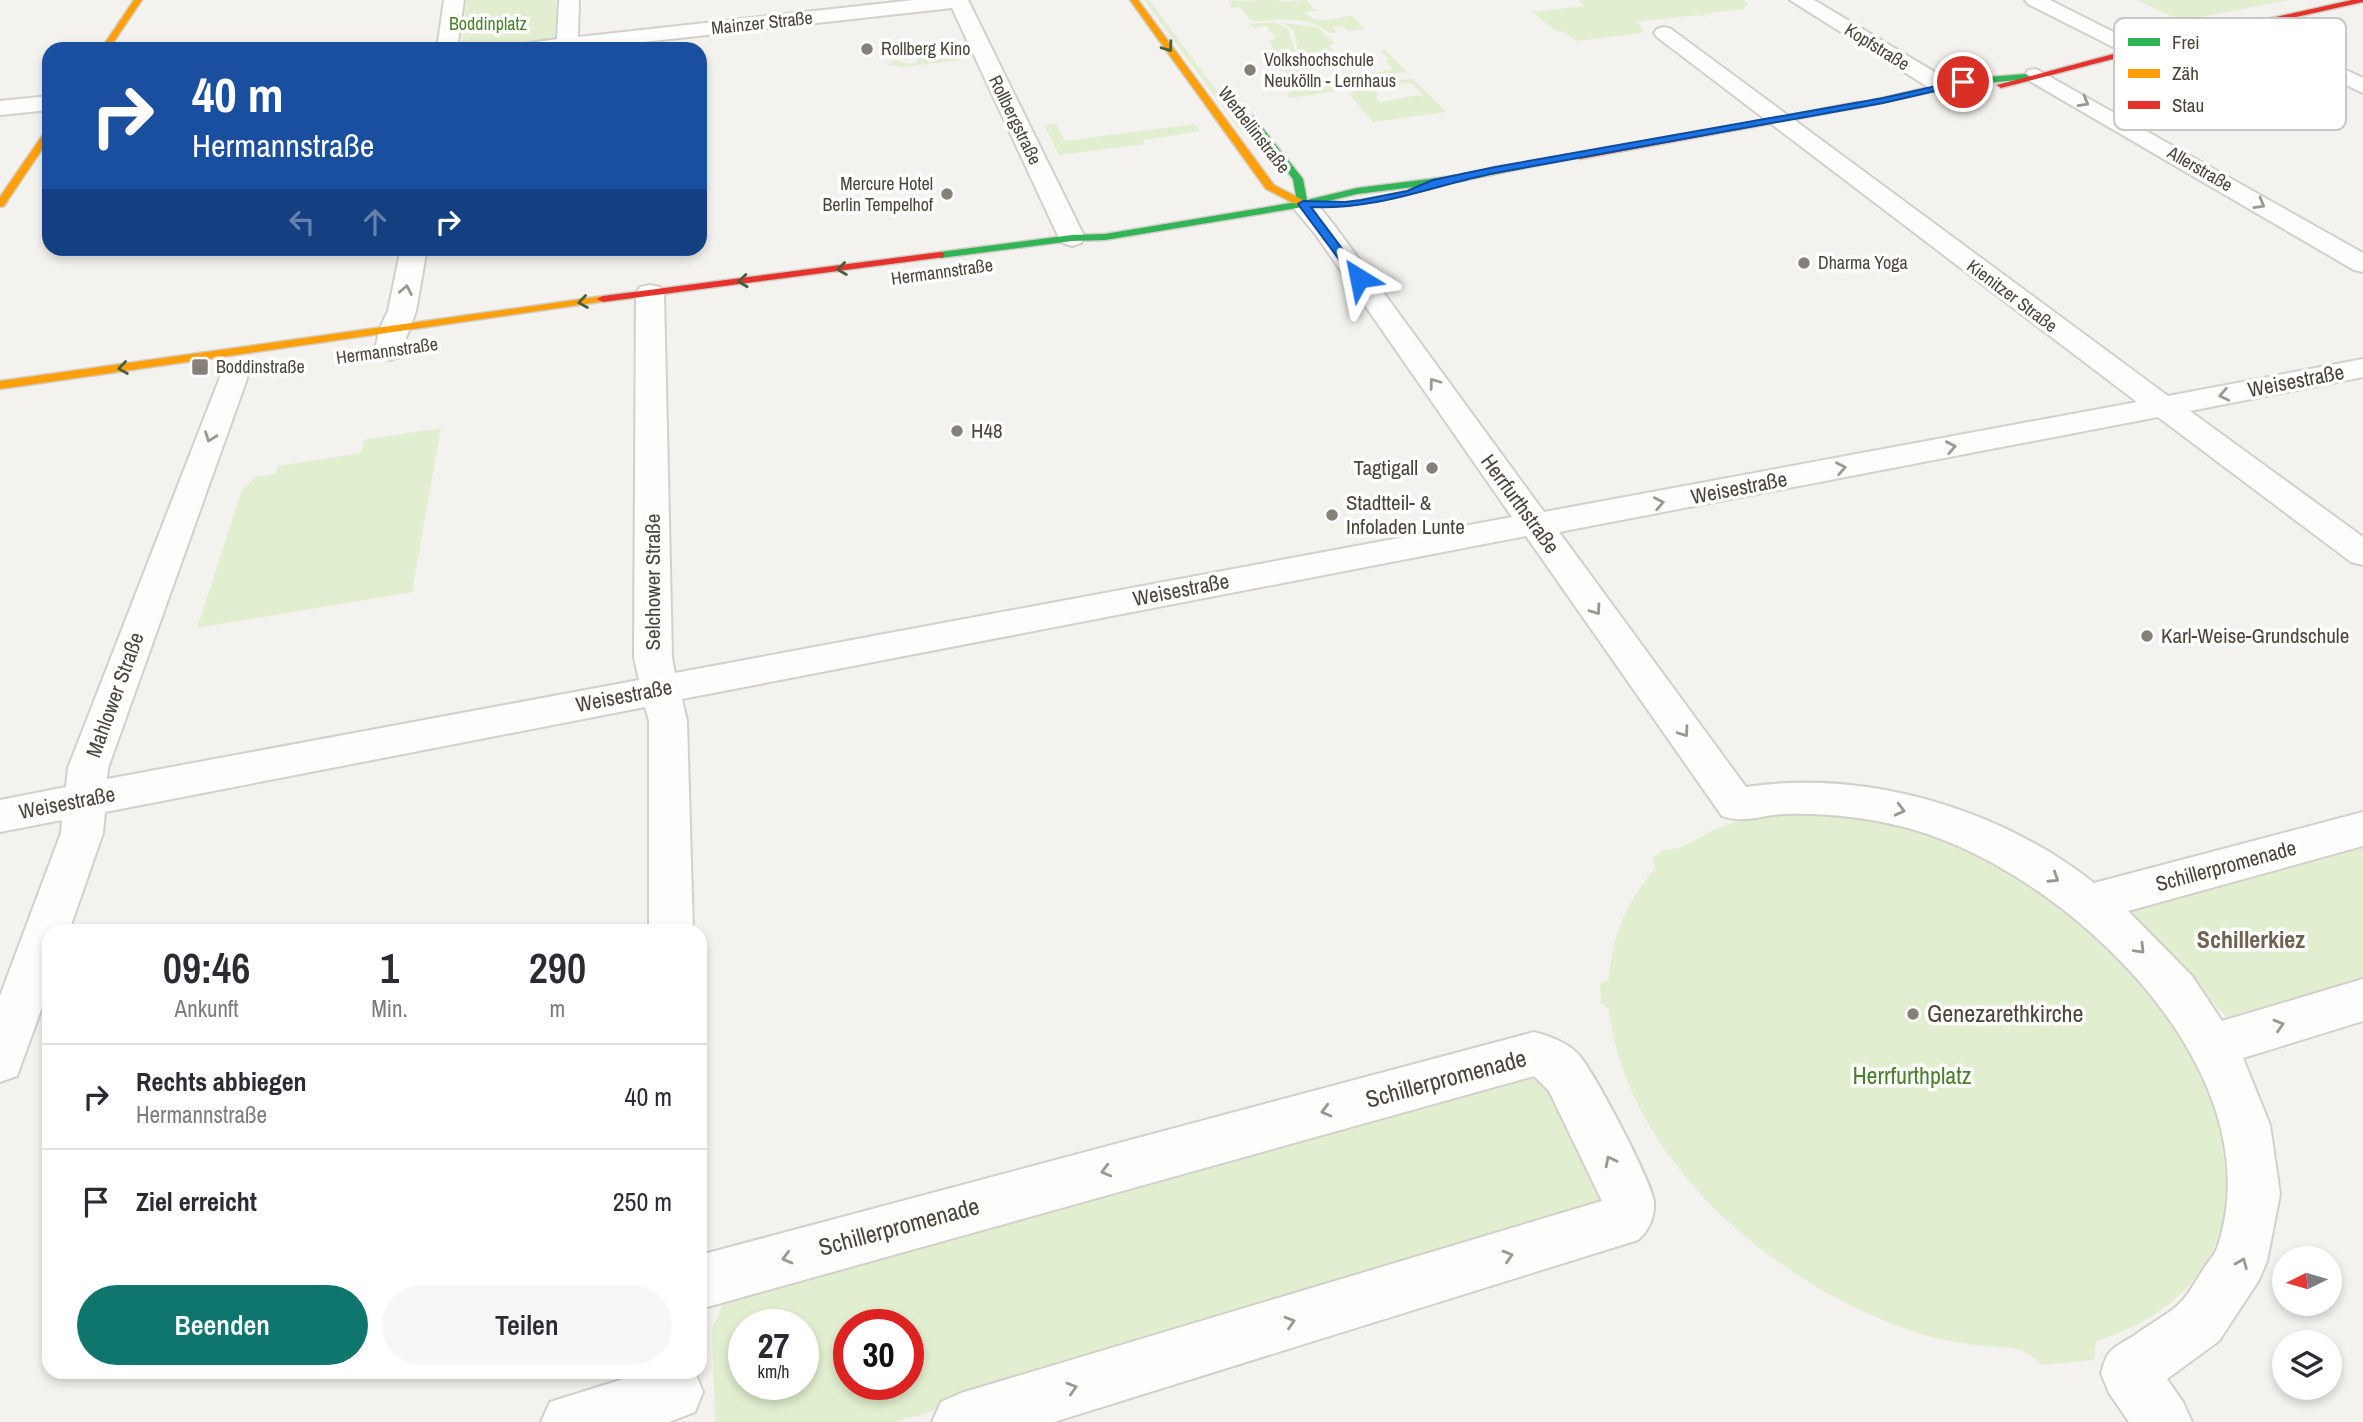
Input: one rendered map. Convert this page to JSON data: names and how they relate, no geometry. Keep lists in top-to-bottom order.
{
  "streets": {
    "main road": ["Werbellinstraße", "Hermannstraße"],
    "street": [
      "Mainzer Straße",
      "Kopfstraße",
      "Rollbergstraße",
      "Allerstraße",
      "Kienitzer Straße",
      "Weisestraße",
      "Herrfurthstraße",
      "Selchower Straße",
      "Mahlower Straße",
      "Schillerpromenade"
    ]
  },
  "crossings": [
    ["Mainzer Straße", "Rollbergstraße"],
    ["Kopfstraße", "Hermannstraße"],
    ["Rollbergstraße", "Hermannstraße"],
    ["Werbellinstraße", "Hermannstraße"],
    ["Werbellinstraße", "Herrfurthstraße"],
    ["Allerstraße", "Hermannstraße"],
    ["Hermannstraße", "Kienitzer Straße"],
    ["Hermannstraße", "Herrfurthstraße"],
    ["Hermannstraße", "Selchower Straße"],
    ["Kienitzer Straße", "Weisestraße"],
    ["Weisestraße", "Herrfurthstraße"],
    ["Weisestraße", "Selchower Straße"],
    ["Weisestraße", "Mahlower Straße"],
    ["Herrfurthstraße", "Schillerpromenade"]
  ],
  "one_way": [
    "Werbellinstraße",
    "Allerstraße",
    "Hermannstraße",
    "Mahlower Straße"
  ],
  "districts": ["Schillerkiez"],
  "parks": ["Boddinplatz", "Herrfurthplatz"],
  "places": {
    "other": [
      "Rollberg Kino",
      "Volkshochschule Neukölln - Lernhaus",
      "Mercure Hotel Berlin Tempelhof",
      "Dharma Yoga",
      "H48",
      "Tagtigall",
      "Stadtteil- & Infoladen Lunte",
      "Karl-Weise-Grundschule",
      "Genezarethkirche"
    ],
    "transit": ["Boddinstraße"]
  },
  "legend": ["Frei", "Zäh", "Stau"],
  "north": "left",
  "page": {
    "turn": ["40 m", "Hermannstraße"],
    "eta": [
      "09:46",
      "Ankunft",
      "1",
      "Min.",
      "290",
      "m"
    ],
    "list": [
      {
        "name": "Rechts abbiegen",
        "note": "Hermannstraße",
        "value": "40 m"
      },
      {
        "name": "Ziel erreicht",
        "value": "250 m"
      }
    ],
    "buttons": ["Beenden", "Teilen"],
    "speed": "27 km/h",
    "limit": "30"
  }
}
